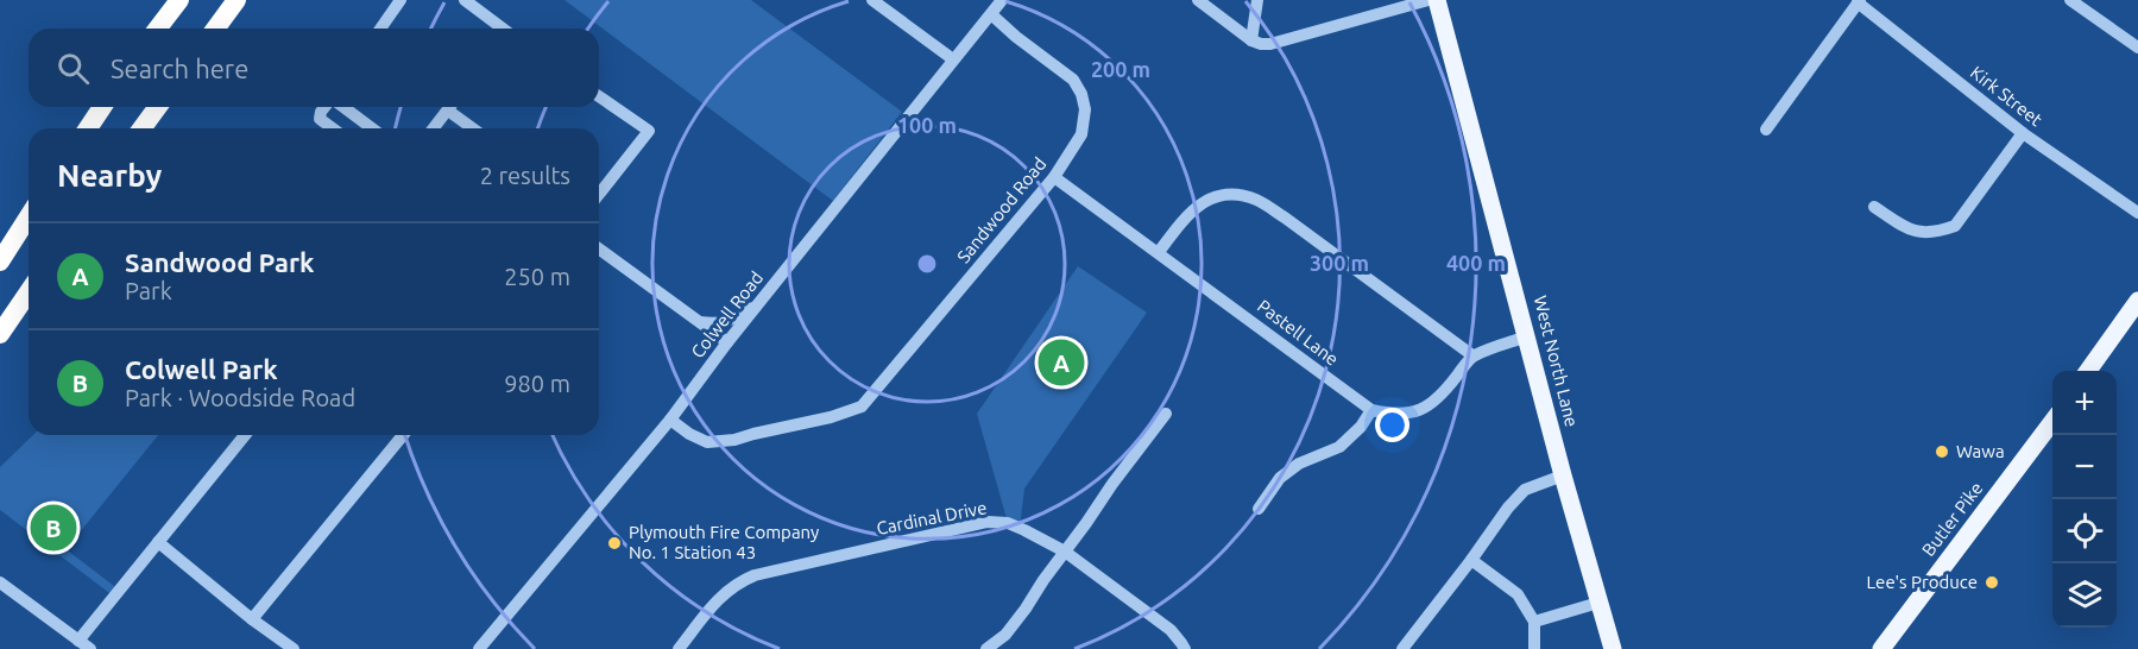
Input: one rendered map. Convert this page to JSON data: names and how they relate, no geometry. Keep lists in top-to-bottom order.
{
  "streets": {
    "main road": ["West North Lane", "Butler Pike"],
    "street": [
      "Kirk Street",
      "Sandwood Road",
      "Colwell Road",
      "Pastell Lane",
      "Cardinal Drive"
    ]
  },
  "crossings": [
    ["Sandwood Road", "Colwell Road"],
    ["Sandwood Road", "Pastell Lane"]
  ],
  "places": ["Wawa", "Plymouth Fire Company No. 1 Station 43", "Lee's Produce"],
  "page": {
    "search": "Search here",
    "heading": ["Nearby", "2 results"],
    "list": [
      {
        "mark": "A",
        "name": "Sandwood Park",
        "note": "Park",
        "value": "250 m"
      },
      {
        "mark": "B",
        "name": "Colwell Park",
        "note": "Park · Woodside Road",
        "value": "980 m"
      }
    ],
    "pins": ["A", "B"],
    "map_buttons": ["+", "−"]
  },
  "rings": [
    "200 m",
    "100 m",
    "300 m",
    "400 m"
  ]
}
